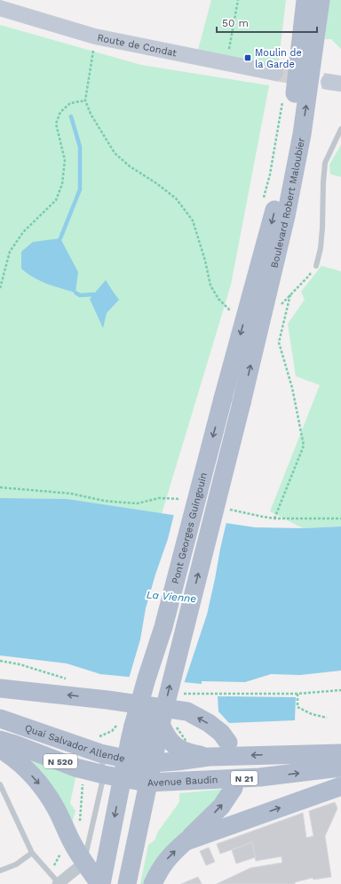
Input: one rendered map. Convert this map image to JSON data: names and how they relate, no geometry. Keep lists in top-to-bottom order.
{
  "streets": {
    "main road": [
      "Route de Condat",
      "Boulevard Robert Maloubier",
      "Pont Georges Guingouin",
      "Quai Salvador Allende",
      "N 520",
      "N 21",
      "Avenue Baudin"
    ]
  },
  "crossings": [
    ["Boulevard Robert Maloubier", "Pont Georges Guingouin"],
    ["Pont Georges Guingouin", "Quai Salvador Allende"],
    ["Quai Salvador Allende", "Avenue Baudin"]
  ],
  "water": ["La Vienne"],
  "places": {
    "transit": ["Moulin de la Garde"]
  },
  "scale_bar": "50 m"
}
